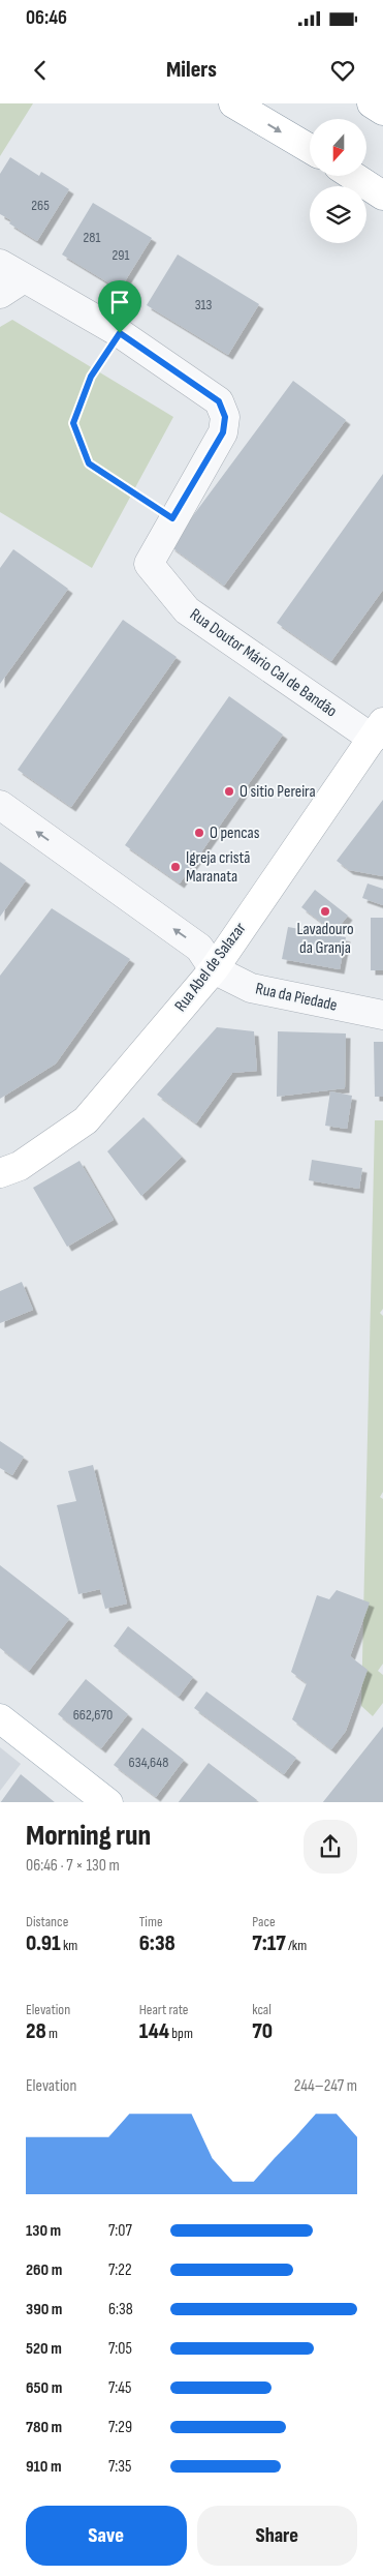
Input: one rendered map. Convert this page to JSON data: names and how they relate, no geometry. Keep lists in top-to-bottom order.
{
  "streets": {
    "main road": ["Rua Abel de Salazar"],
    "street": ["Rua Doutor Mário Cal de Bandão", "Rua da Piedade"]
  },
  "crossings": [
    ["Rua Doutor Mário Cal de Bandão", "Rua Abel de Salazar"],
    ["Rua Abel de Salazar", "Rua da Piedade"]
  ],
  "places": [
    "O sitio Pereira",
    "O pencas",
    "Igreja cristã Maranata",
    "Lavadouro da Granja"
  ],
  "house_numbers": [
    "265",
    "281",
    "291",
    "313",
    "662,670",
    "634,648"
  ],
  "north": "bottom",
  "page": {
    "status": "06:46",
    "header": "Milers",
    "heading": ["Morning run", "06:46 · 7 × 130 m"],
    "stats": [
      ["Distance", "0.91 km"],
      ["Time", "6:38"],
      ["Pace", "7:17 /km"],
      ["Elevation", "28 m"],
      ["Heart rate", "144 bpm"],
      ["kcal", "70"]
    ],
    "chart": ["Elevation", "244–247 m"],
    "list": [
      {
        "name": "130 m",
        "note": "7:07"
      },
      {
        "name": "260 m",
        "note": "7:22"
      },
      {
        "name": "390 m",
        "note": "6:38"
      },
      {
        "name": "520 m",
        "note": "7:05"
      },
      {
        "name": "650 m",
        "note": "7:45"
      },
      {
        "name": "780 m",
        "note": "7:29"
      },
      {
        "name": "910 m",
        "note": "7:35"
      }
    ],
    "buttons": ["Save", "Share"]
  }
}
